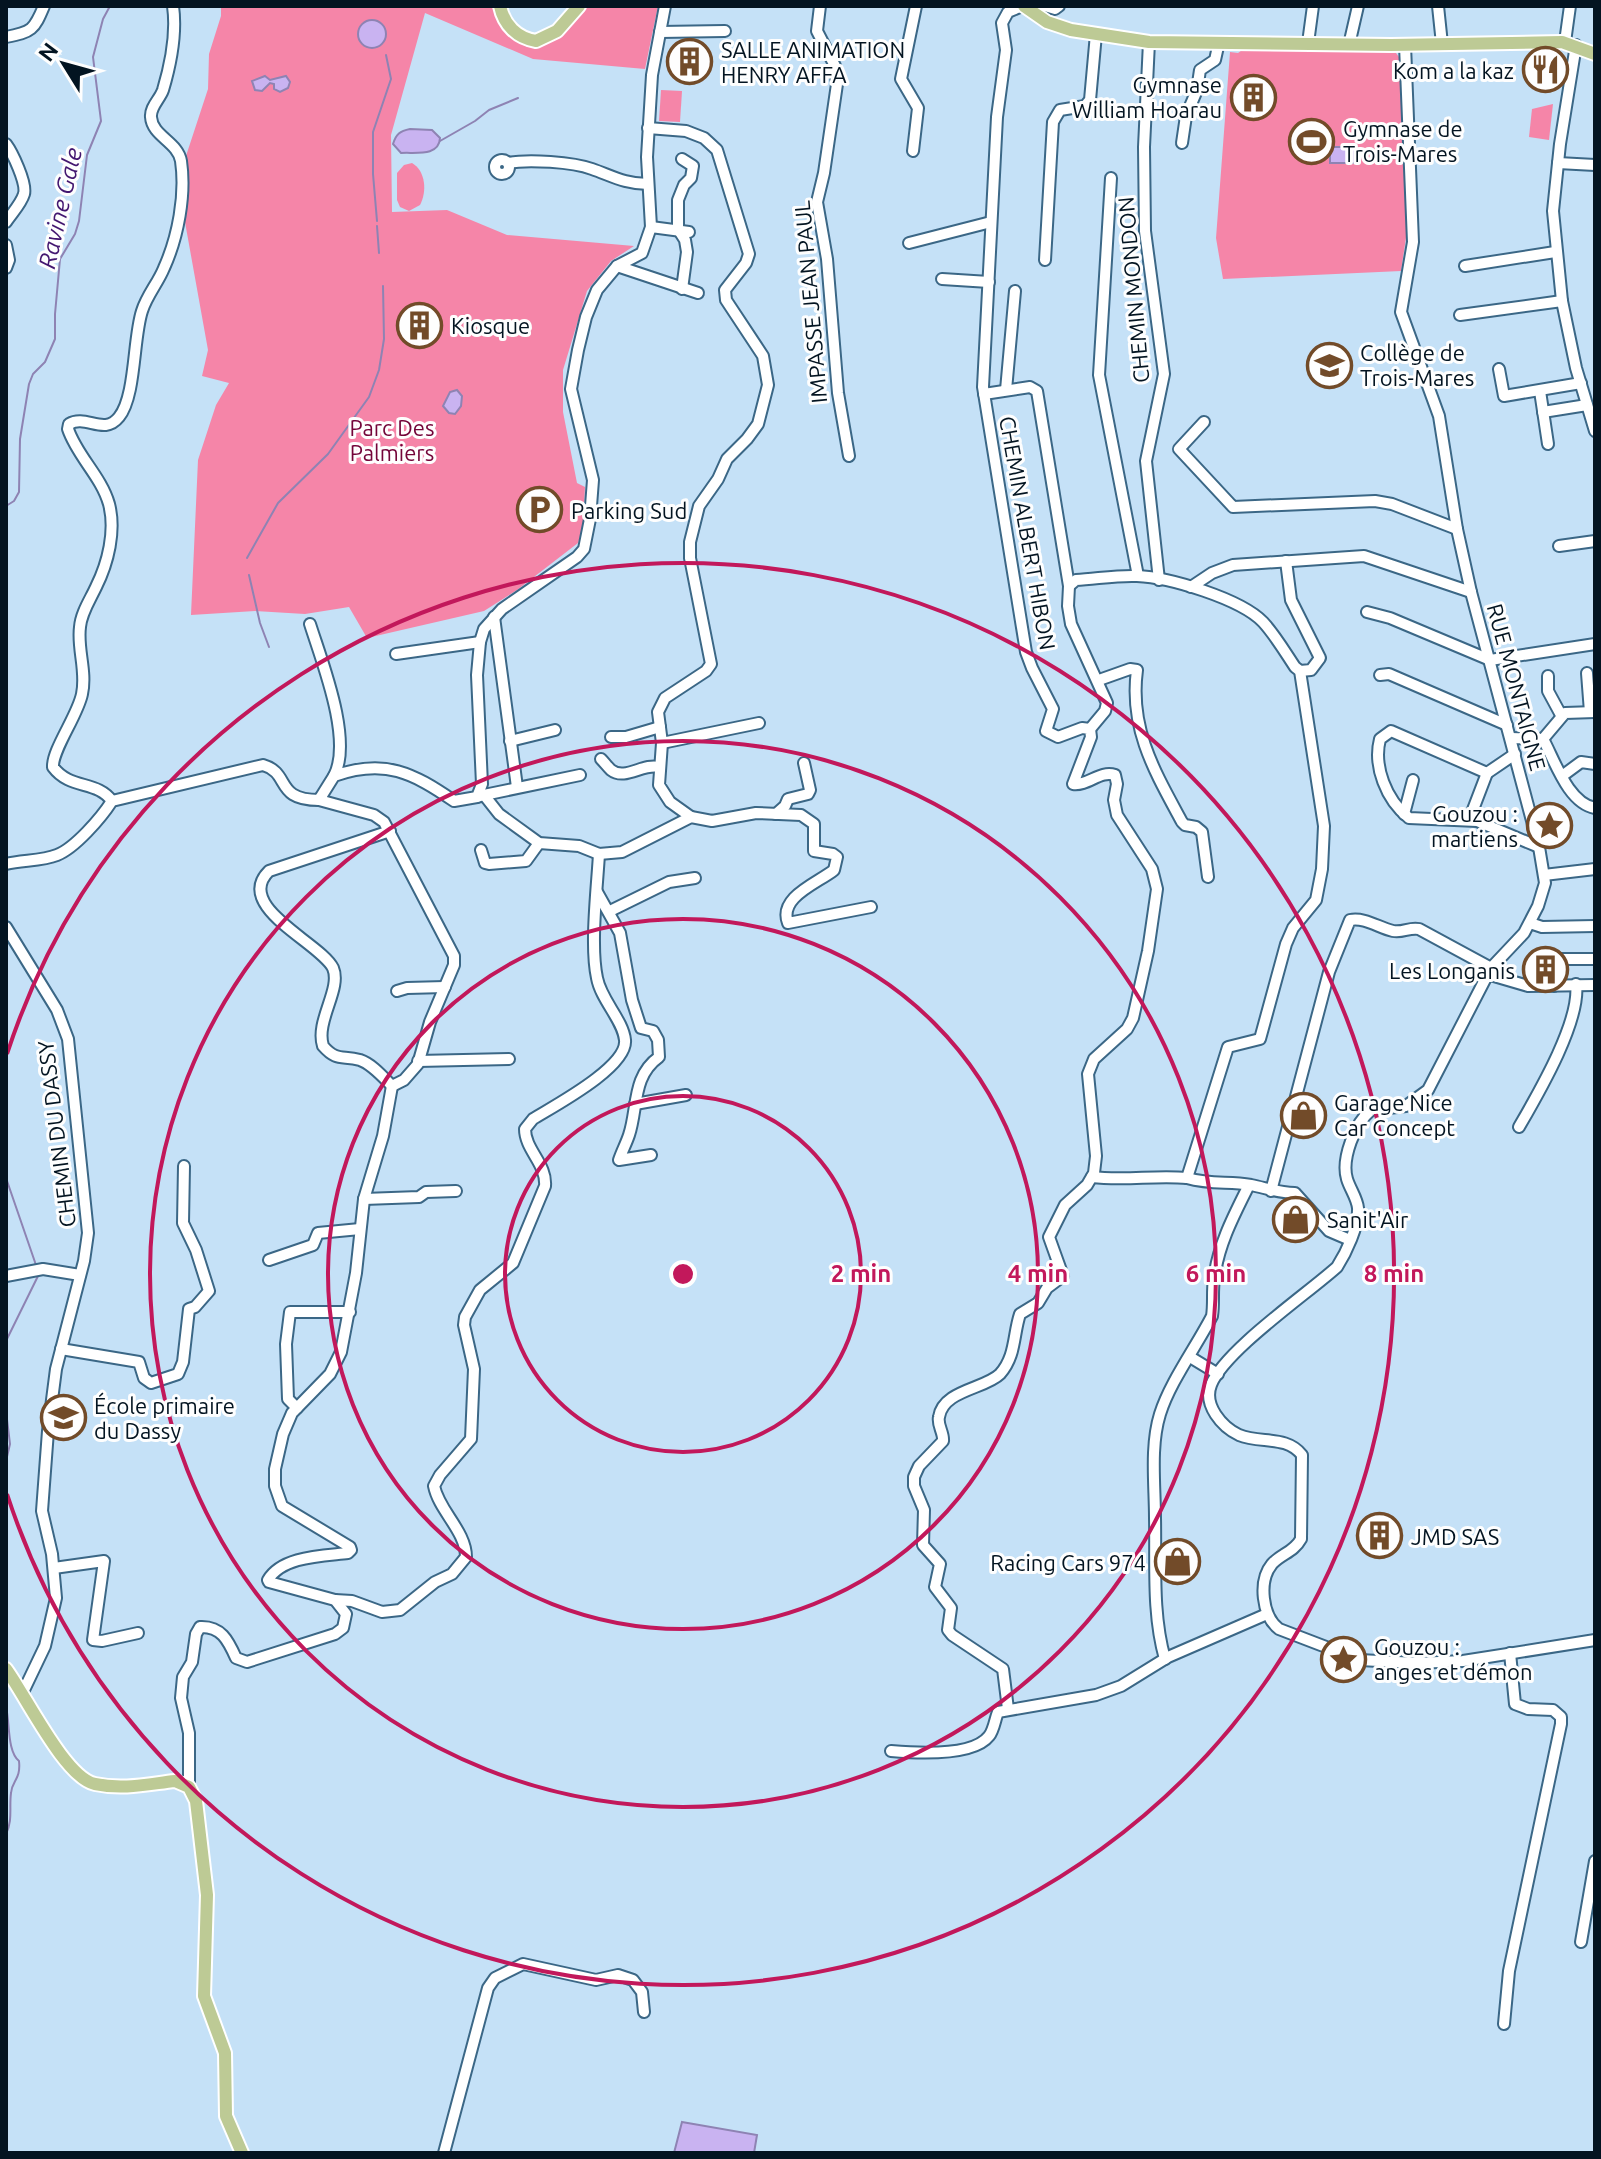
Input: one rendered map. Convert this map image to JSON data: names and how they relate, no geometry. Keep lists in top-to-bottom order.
{
  "streets": {
    "street": [
      "CHEMIN MONDON",
      "IMPASSE JEAN PAUL",
      "CHEMIN ALBERT HIBON",
      "RUE MONTAIGNE",
      "CHEMIN DU DASSY"
    ]
  },
  "water": ["Ravine Gale"],
  "parks": ["Parc Des Palmiers"],
  "places": {
    "building": [
      "SALLE ANIMATION HENRY AFFA",
      "Gymnase William Hoarau",
      "Kiosque",
      "Les Longanis",
      "JMD SAS"
    ],
    "restaurant": ["Kom a la kaz"],
    "sports": ["Gymnase de Trois-Mares"],
    "school or university": ["Collège de Trois-Mares", "École primaire du Dassy"],
    "parking": ["Parking Sud"],
    "place": ["Gouzou : martiens", "Gouzou : anges et démon"],
    "shop": ["Garage Nice Car Concept", "Sanit'Air", "Racing Cars 974"]
  },
  "north": "top left",
  "rings": [
    "2 min",
    "4 min",
    "6 min",
    "8 min"
  ]
}
